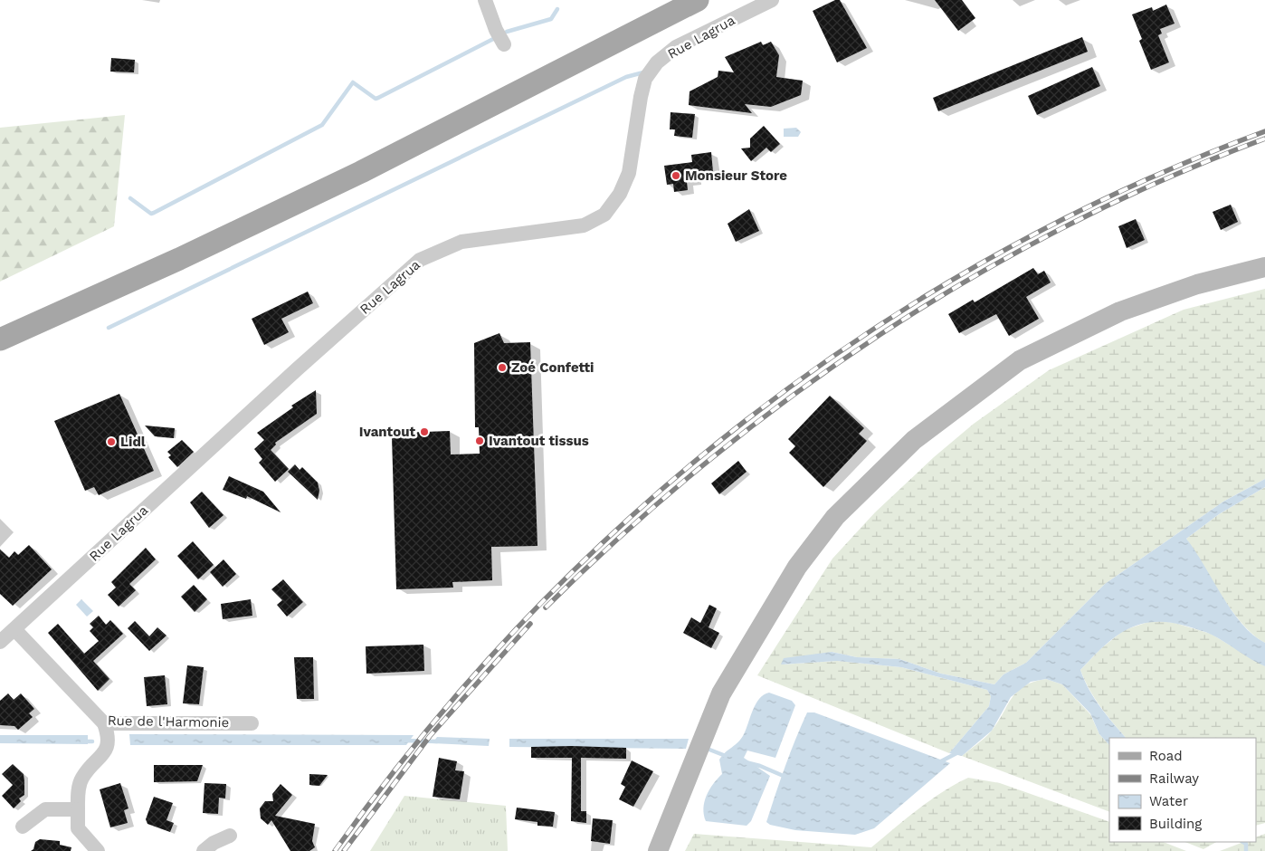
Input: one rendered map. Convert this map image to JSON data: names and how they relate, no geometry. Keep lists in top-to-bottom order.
{
  "streets": {
    "street": ["Rue Lagrua", "Rue de l'Harmonie"]
  },
  "crossings": [
    ["Rue Lagrua", "Rue de l'Harmonie"]
  ],
  "places": [
    "Monsieur Store",
    "Zoé Confetti",
    "Ivantout",
    "Ivantout tissus",
    "Lidl"
  ],
  "legend": [
    "Road",
    "Railway",
    "Water",
    "Building"
  ]
}
